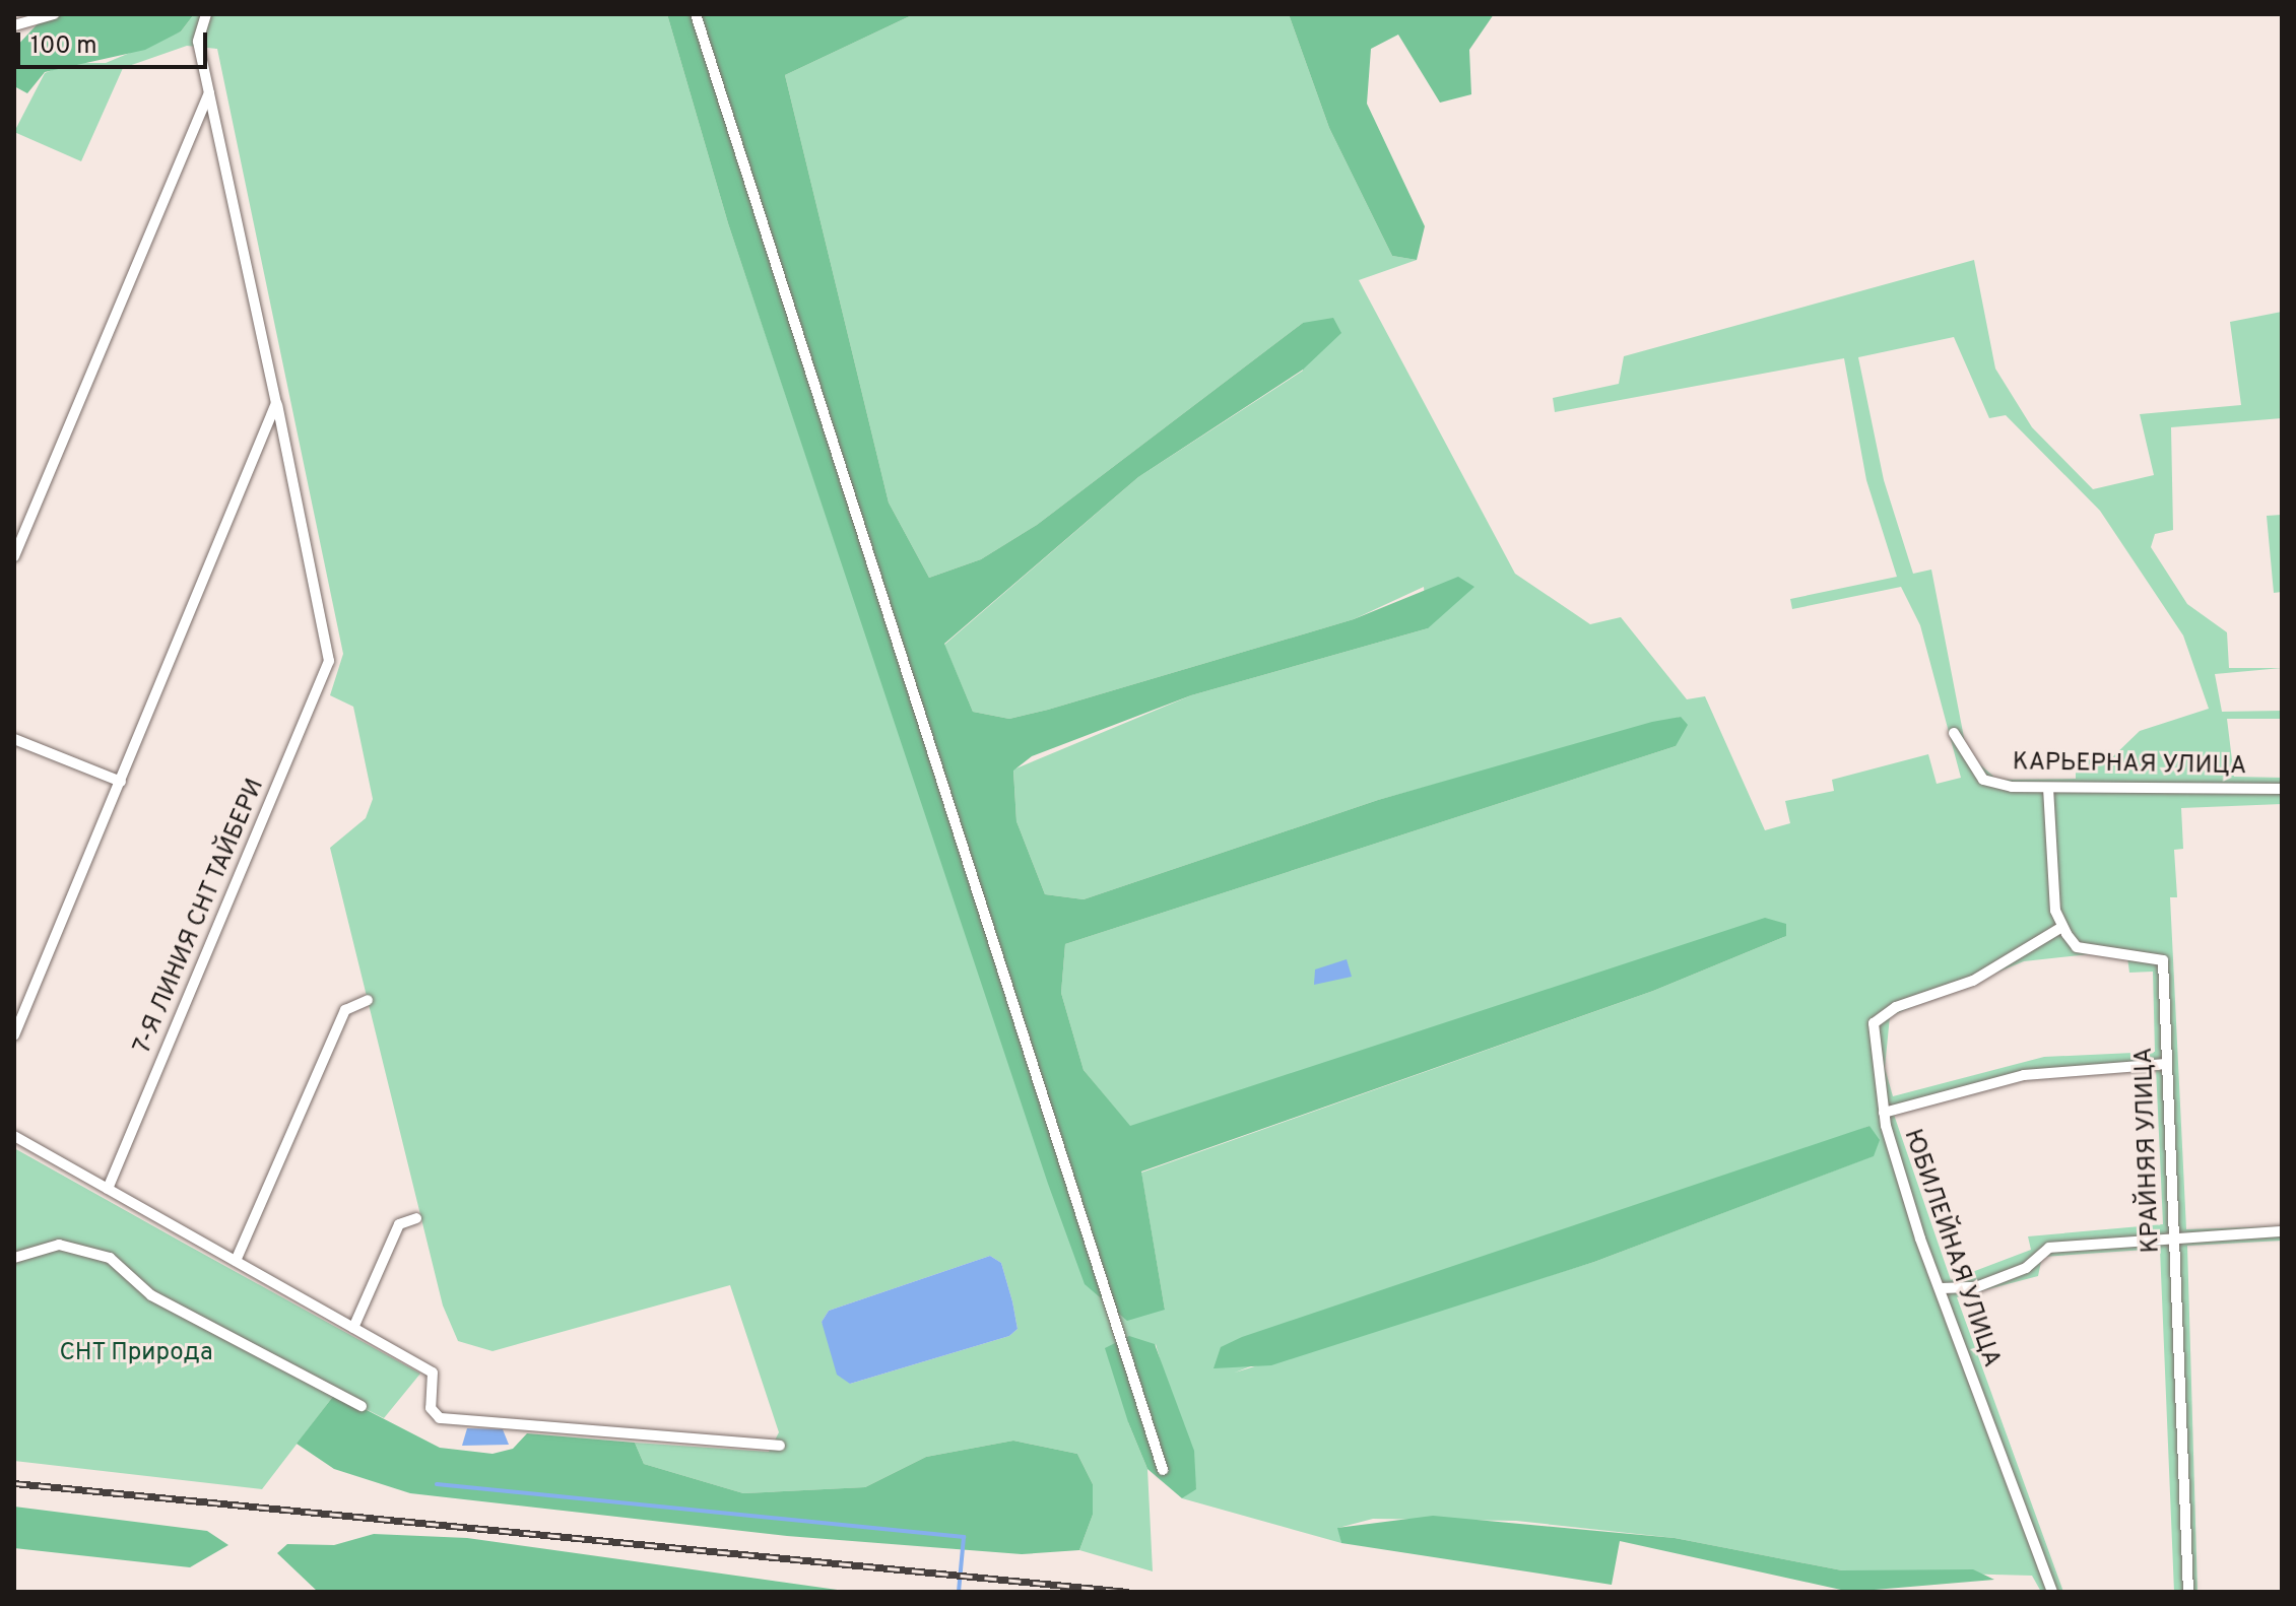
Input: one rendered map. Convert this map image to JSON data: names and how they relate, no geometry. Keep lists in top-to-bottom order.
{
  "streets": {
    "street": [
      "КАРЬЕРНАЯ УЛИЦА",
      "7-Я ЛИНИЯ СНТ ТАЙБЕРИ",
      "КРАЙНЯЯ УЛИЦА",
      "ЮБИЛЕЙНАЯ УЛИЦА"
    ]
  },
  "crossings": [
    ["КРАЙНЯЯ УЛИЦА", "ЮБИЛЕЙНАЯ УЛИЦА"]
  ],
  "parks": ["СНТ Природа"],
  "scale_bar": "100 m"
}
